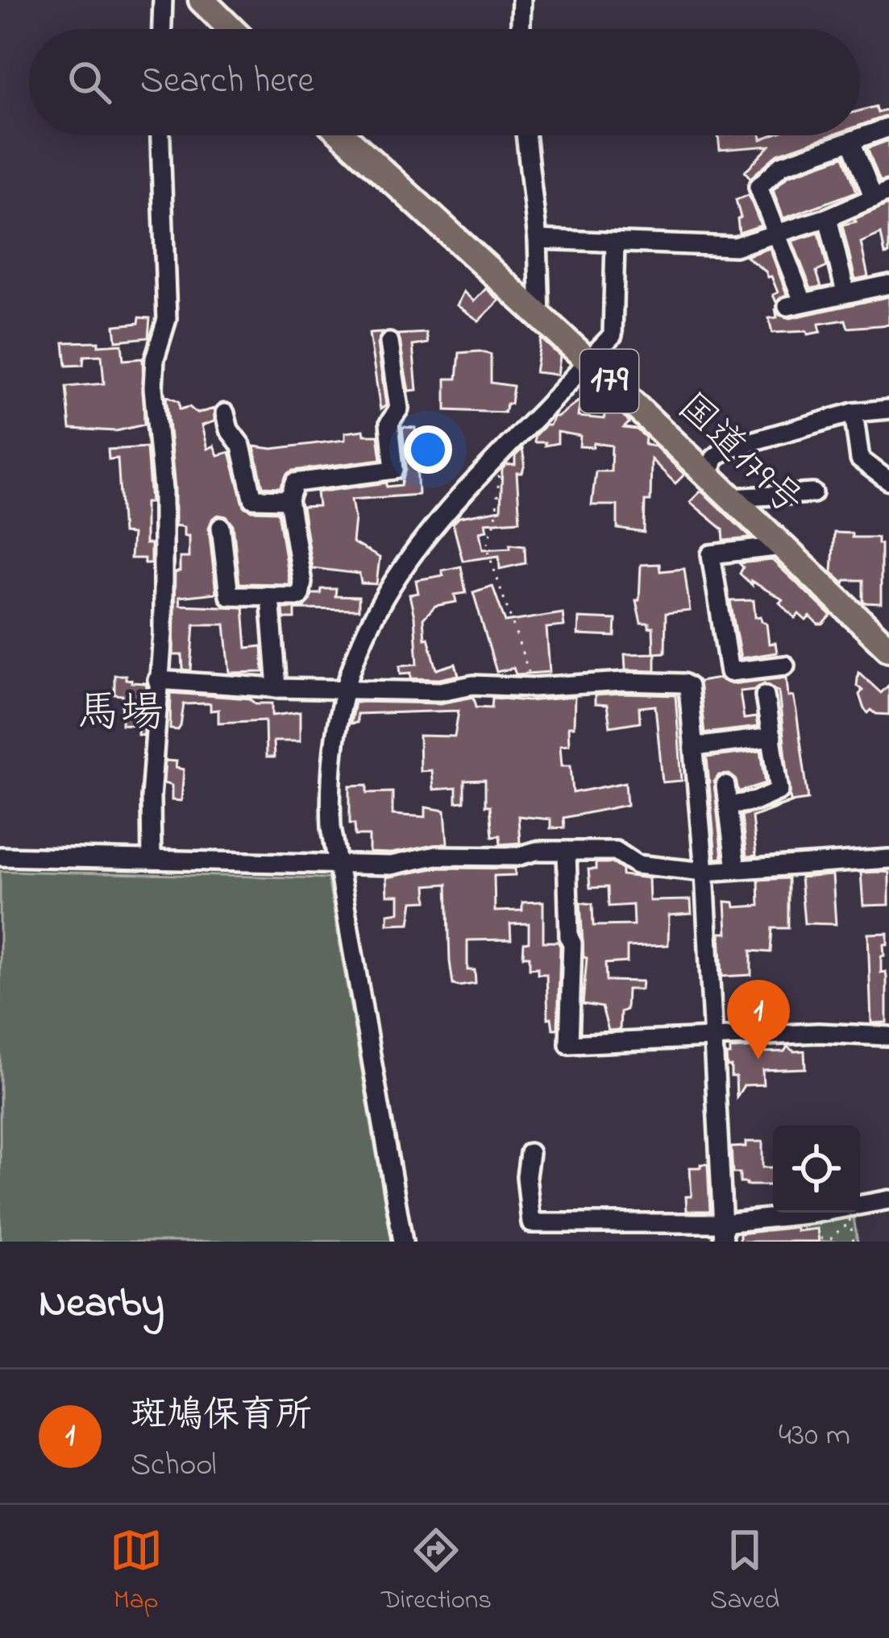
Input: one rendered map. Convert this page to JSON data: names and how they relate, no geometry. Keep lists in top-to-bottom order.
{
  "streets": {
    "highway": ["179", "国道179号"]
  },
  "districts": ["馬場"],
  "page": {
    "search": "Search here",
    "pins": "1",
    "heading": "Nearby",
    "list": [
      {
        "mark": "1",
        "name": "斑鳩保育所",
        "note": "School",
        "value": "430 m"
      }
    ],
    "nav": ["Map", "Directions", "Saved"]
  }
}
